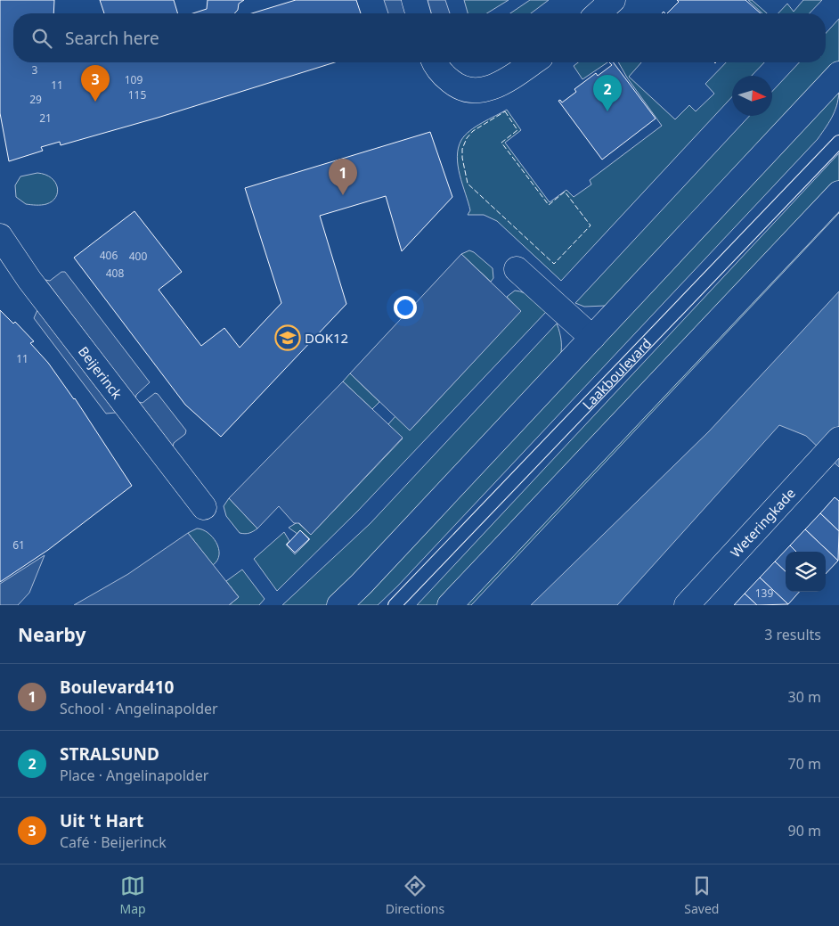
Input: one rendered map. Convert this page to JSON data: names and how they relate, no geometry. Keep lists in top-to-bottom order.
{
  "streets": {
    "main road": ["Beijerinck", "Weteringkade"],
    "lane": ["Laakboulevard"]
  },
  "places": {
    "school or university": ["DOK12"]
  },
  "house_numbers": [
    "3",
    "109",
    "11",
    "115",
    "29",
    "21",
    "406",
    "400",
    "408",
    "11",
    "61",
    "139"
  ],
  "north": "right",
  "page": {
    "search": "Search here",
    "pins": ["3", "2", "1"],
    "heading": ["Nearby", "3 results"],
    "list": [
      {
        "mark": "1",
        "name": "Boulevard410",
        "note": "School · Angelinapolder",
        "value": "30 m"
      },
      {
        "mark": "2",
        "name": "STRALSUND",
        "note": "Place · Angelinapolder",
        "value": "70 m"
      },
      {
        "mark": "3",
        "name": "Uit 't Hart",
        "note": "Café · Beijerinck",
        "value": "90 m"
      }
    ],
    "nav": ["Map", "Directions", "Saved"]
  }
}
